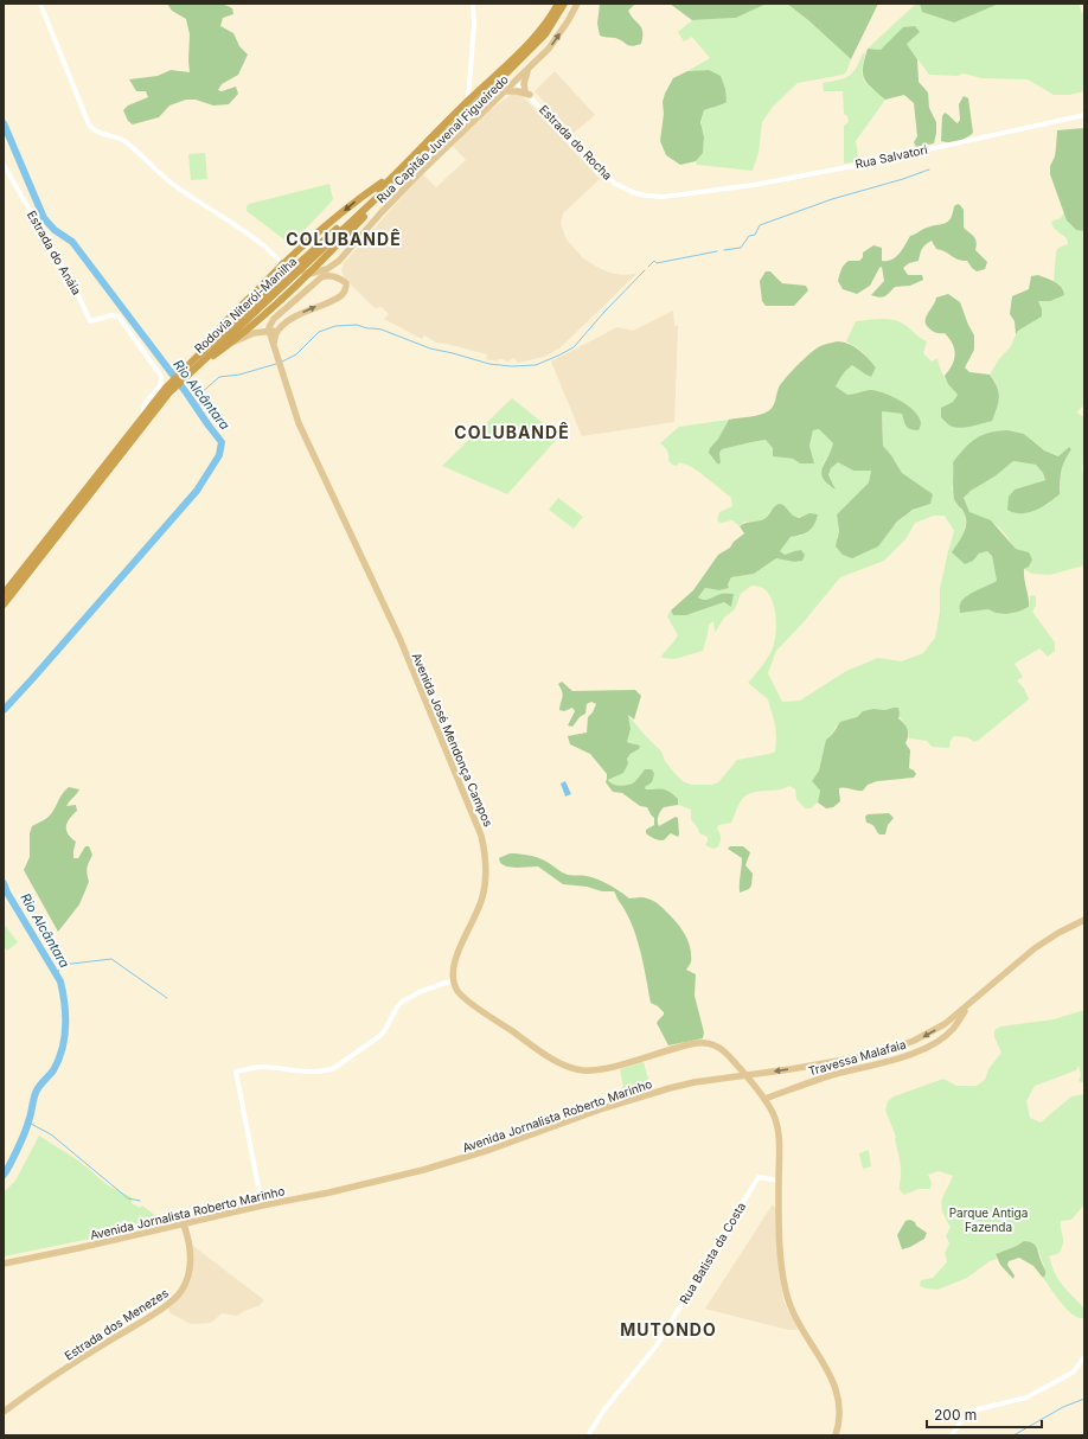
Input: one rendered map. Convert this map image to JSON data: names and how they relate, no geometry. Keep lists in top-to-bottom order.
{
  "streets": {
    "highway": ["Rodovia Niterói-Manilha"],
    "main road": [
      "Rua Capitão Juvenal Figueiredo",
      "Avenida José Mendonça Campos",
      "Travessa Malafaia",
      "Avenida Jornalista Roberto Marinho",
      "Estrada dos Menezes"
    ],
    "street": [
      "Estrada do Rocha",
      "Rua Salvatori",
      "Estrada do Anáia",
      "Rua Batista da Costa"
    ]
  },
  "crossings": [
    ["Rua Capitão Juvenal Figueiredo", "Estrada do Rocha"],
    ["Estrada do Rocha", "Rua Salvatori"],
    ["Estrada do Anáia", "Rodovia Niterói-Manilha"],
    ["Travessa Malafaia", "Avenida Jornalista Roberto Marinho"],
    ["Avenida Jornalista Roberto Marinho", "Estrada dos Menezes"]
  ],
  "districts": ["COLUBANDÊ", "COLUBANDÊ", "MUTONDO"],
  "water": ["Rio Alcântara"],
  "parks": ["Parque Antiga Fazenda"],
  "scale_bar": "200 m"
}
